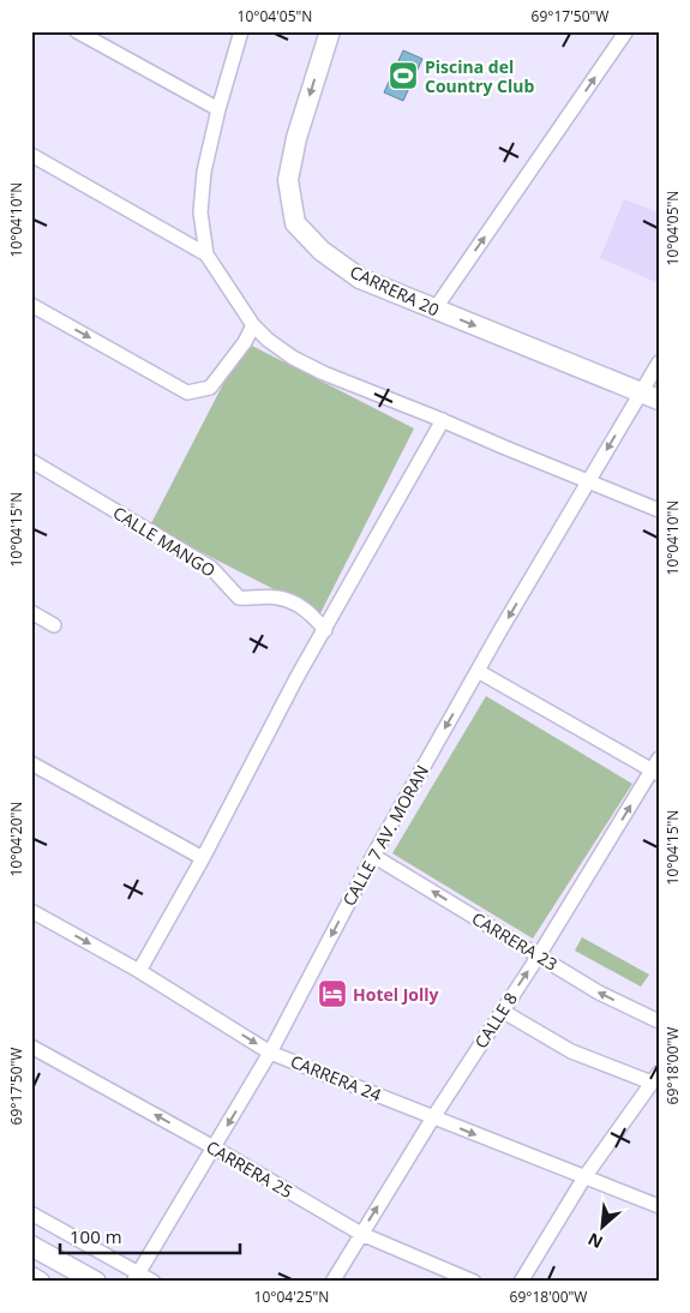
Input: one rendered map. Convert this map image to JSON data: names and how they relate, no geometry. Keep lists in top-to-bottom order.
{
  "streets": {
    "street": [
      "CARRERA 20",
      "CALLE MANGO",
      "CALLE 7 AV. MORAN",
      "CARRERA 23",
      "CALLE 8",
      "CARRERA 24",
      "CARRERA 25"
    ]
  },
  "crossings": [
    ["CARRERA 20", "CALLE 7 AV. MORAN"],
    ["CALLE 7 AV. MORAN", "CARRERA 23"],
    ["CALLE 7 AV. MORAN", "CARRERA 24"],
    ["CALLE 7 AV. MORAN", "CARRERA 25"],
    ["CARRERA 23", "CALLE 8"],
    ["CALLE 8", "CARRERA 24"],
    ["CALLE 8", "CARRERA 25"]
  ],
  "one_way": [
    "CALLE 7 AV. MORAN",
    "CALLE 8",
    "CARRERA 24",
    "CARRERA 25"
  ],
  "places": {
    "sports": ["Piscina del Country Club"],
    "hotel": ["Hotel Jolly"]
  },
  "scale_bar": "100 m",
  "north": "bottom left",
  "coordinates": [
    "10°04'05\"N",
    "69°17'50\"W",
    "10°04'10\"N",
    "10°04'15\"N",
    "10°04'20\"N",
    "69°18'00\"W",
    "10°04'25\"N"
  ]
}
